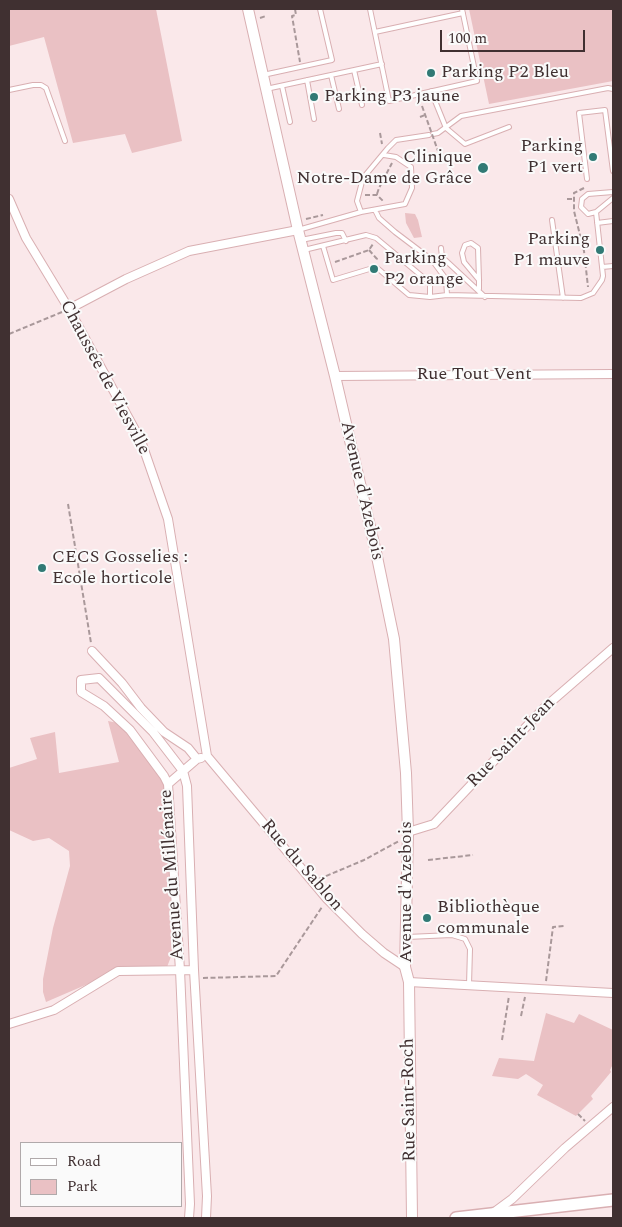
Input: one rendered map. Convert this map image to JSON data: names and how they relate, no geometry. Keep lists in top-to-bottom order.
{
  "streets": {
    "street": [
      "Rue Tout Vent",
      "Chaussée de Viesville",
      "Avenue d'Azebois",
      "Rue Saint-Jean",
      "Rue du Sablon",
      "Avenue du Millénaire",
      "Rue Saint-Roch"
    ]
  },
  "crossings": [
    ["Rue Tout Vent", "Avenue d'Azebois"],
    ["Chaussée de Viesville", "Rue du Sablon"],
    ["Avenue d'Azebois", "Rue Saint-Jean"],
    ["Avenue d'Azebois", "Rue du Sablon"],
    ["Avenue d'Azebois", "Rue Saint-Roch"]
  ],
  "places": [
    "Parking P2 Bleu",
    "Parking P3 jaune",
    "Parking P1 vert",
    "Clinique Notre-Dame de Grâce",
    "Parking P1 mauve",
    "Parking P2 orange",
    "CECS Gosselies : Ecole horticole",
    "Bibliothèque communale"
  ],
  "legend": ["Road", "Park"],
  "scale_bar": "100 m"
}
